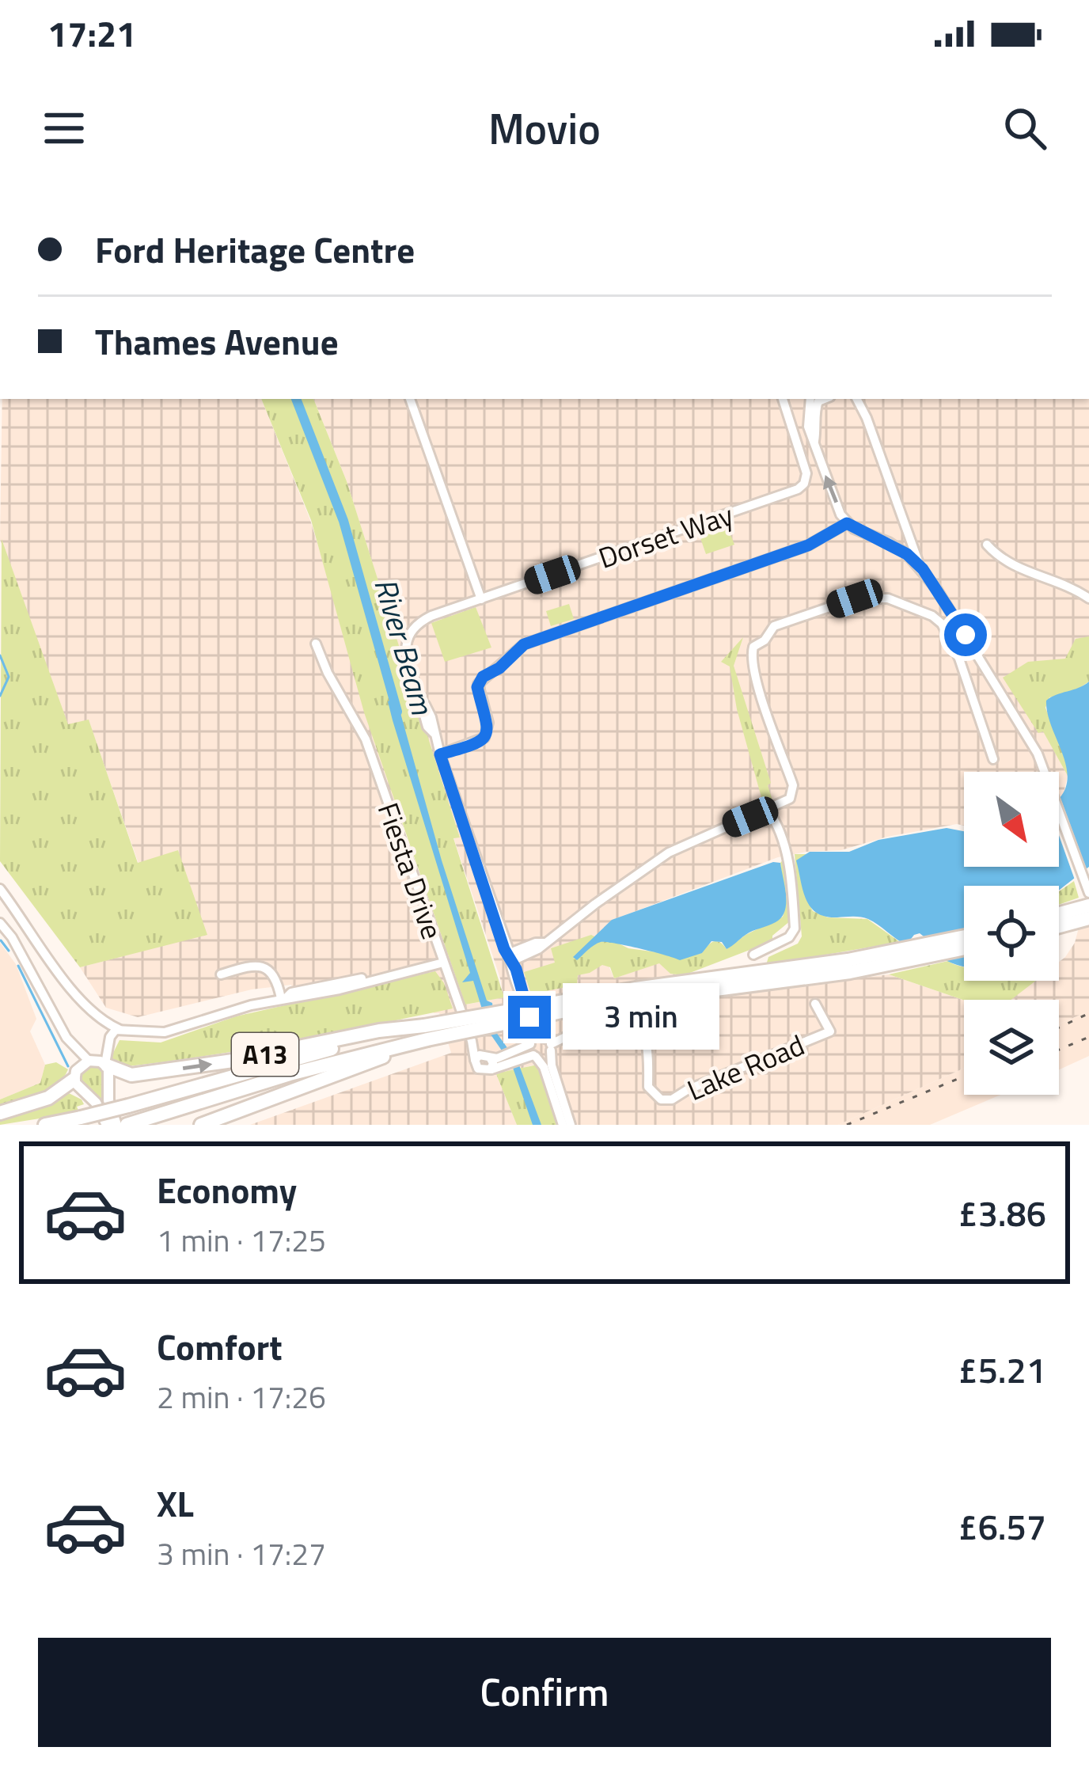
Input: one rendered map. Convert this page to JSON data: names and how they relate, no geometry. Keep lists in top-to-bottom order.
{
  "streets": {
    "highway": ["A13"],
    "street": ["Dorset Way", "Fiesta Drive", "Lake Road"]
  },
  "water": ["River Beam"],
  "north": "bottom right",
  "page": {
    "status": "17:21",
    "header": "Movio",
    "banner": ["Ford Heritage Centre", "Thames Avenue"],
    "bubble": "3 min",
    "list": [
      {
        "name": "Economy",
        "note": "1 min · 17:25",
        "value": "£3.86"
      },
      {
        "name": "Comfort",
        "note": "2 min · 17:26",
        "value": "£5.21"
      },
      {
        "name": "XL",
        "note": "3 min · 17:27",
        "value": "£6.57"
      }
    ],
    "buttons": "Confirm"
  }
}
